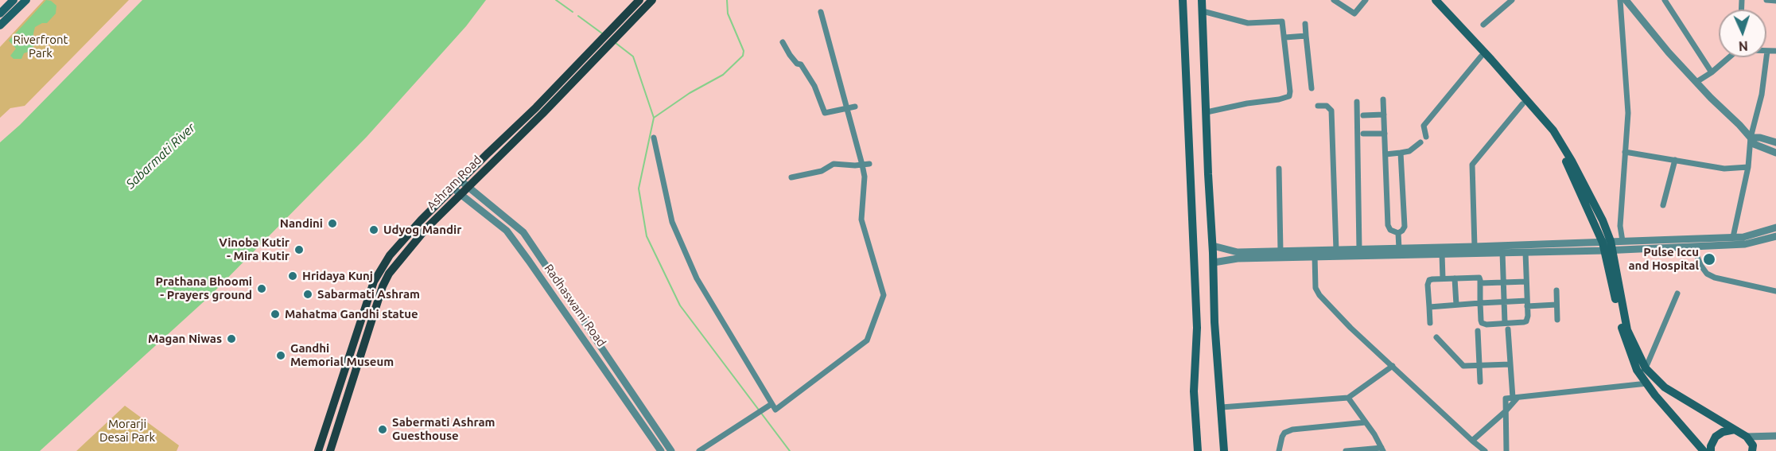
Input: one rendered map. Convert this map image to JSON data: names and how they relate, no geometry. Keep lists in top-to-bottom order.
{
  "streets": {
    "main road": ["Ashram Road"],
    "street": ["Radhaswami Road"]
  },
  "crossings": [
    ["Ashram Road", "Radhaswami Road"]
  ],
  "water": ["Sabarmati River"],
  "parks": ["Riverfront Park", "Morarji Desai Park"],
  "places": [
    "Nandini",
    "Udyog Mandir",
    "Vinoba Kutir - Mira Kutir",
    "Pulse Iccu and Hospital",
    "Hridaya Kunj",
    "Prathana Bhoomi - Prayers ground",
    "Sabarmati Ashram",
    "Mahatma Gandhi statue",
    "Magan Niwas",
    "Gandhi Memorial Museum",
    "Sabermati Ashram Guesthouse"
  ],
  "north": "bottom"
}
